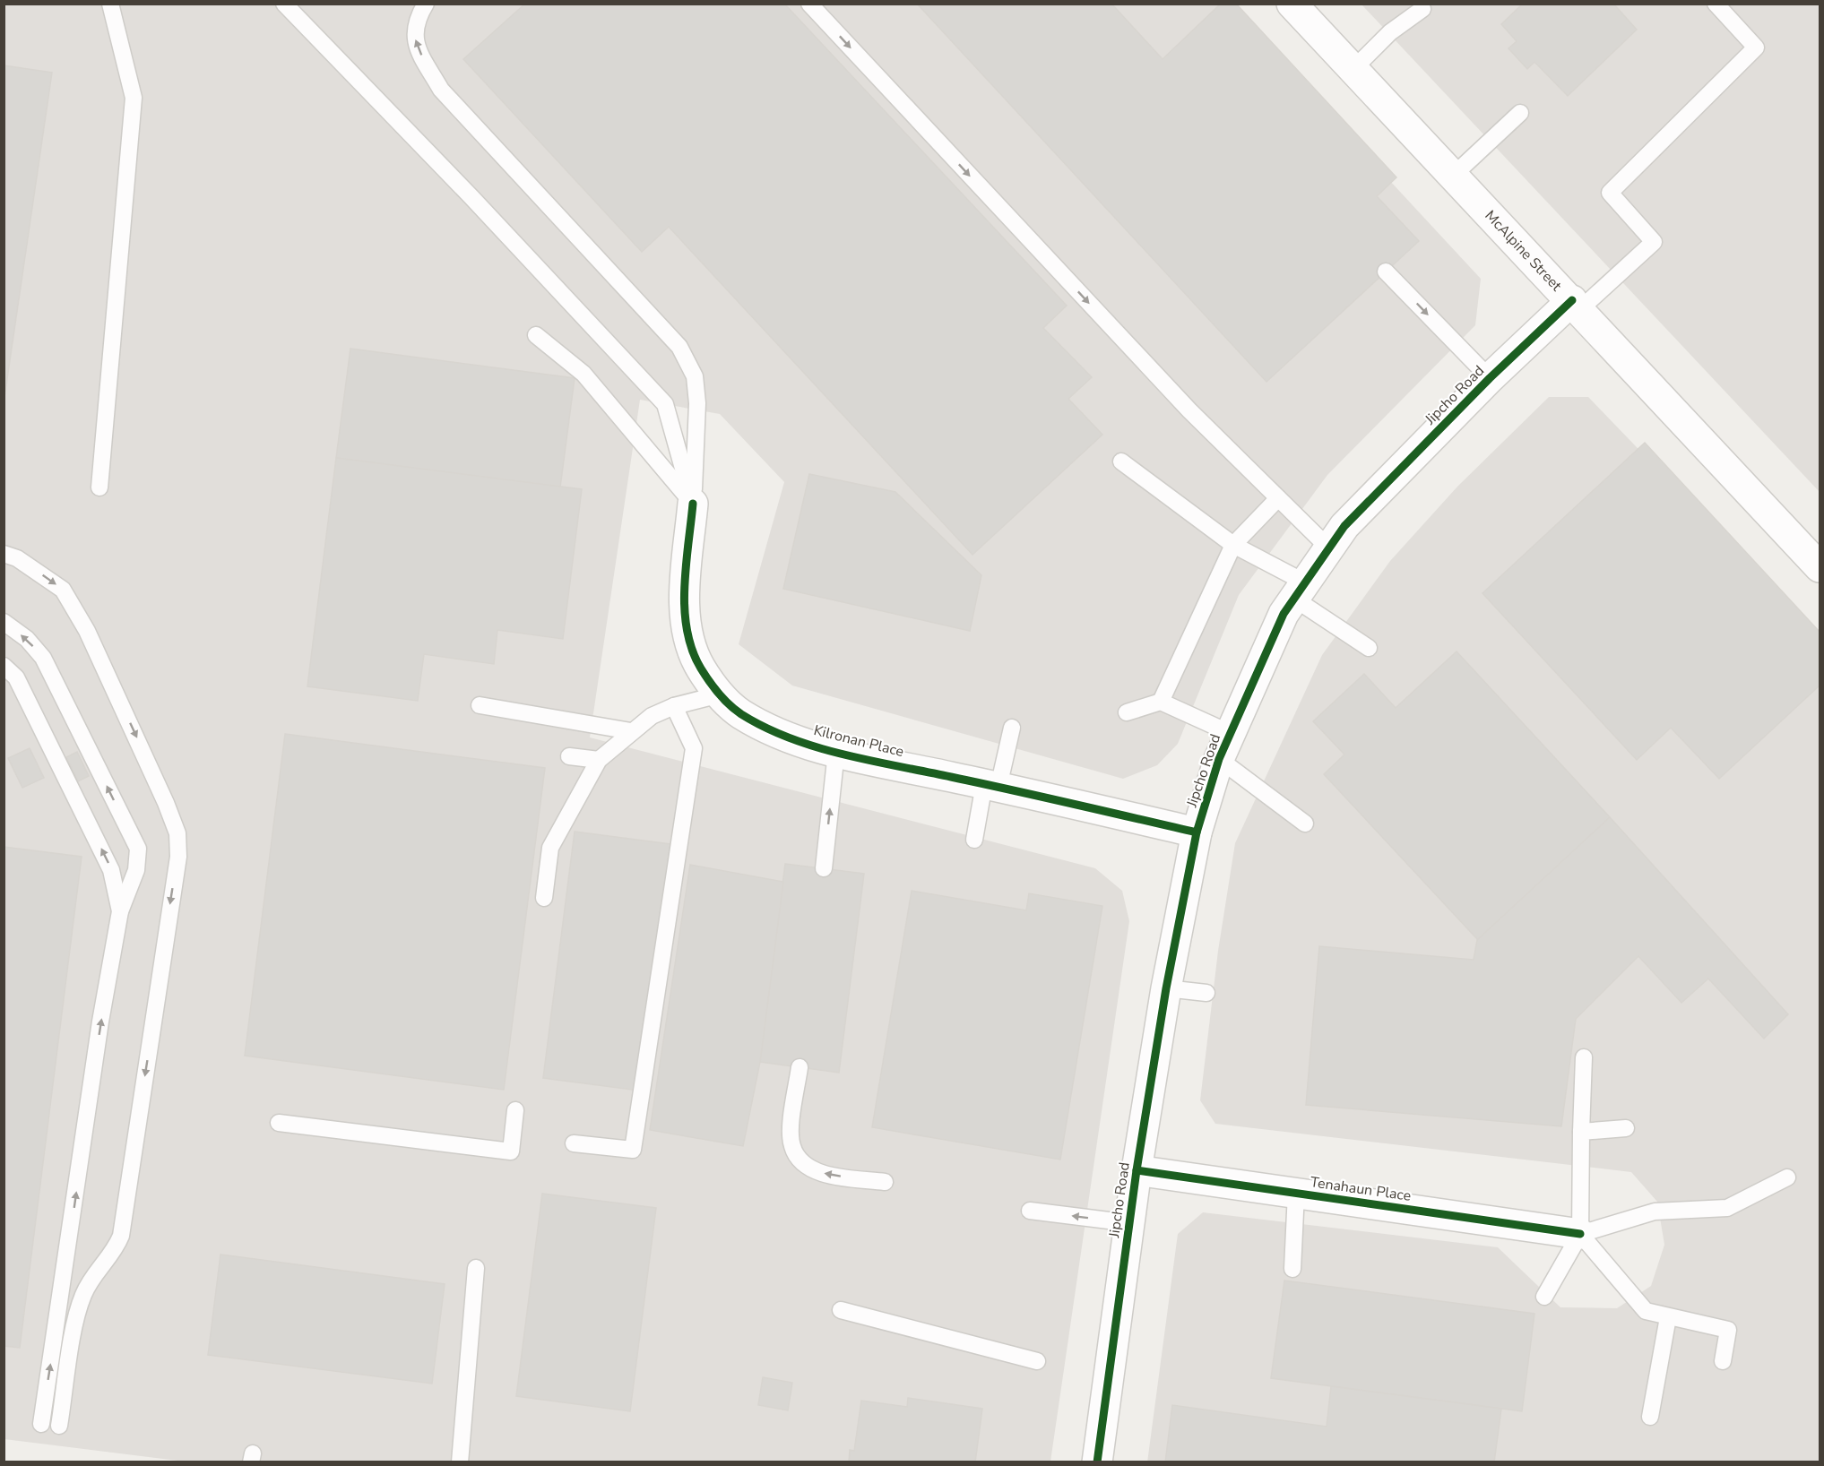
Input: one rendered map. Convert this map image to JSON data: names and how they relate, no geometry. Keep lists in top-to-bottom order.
{
  "streets": {
    "street": [
      "McAlpine Street",
      "Jipcho Road",
      "Kilronan Place",
      "Tenahaun Place"
    ]
  },
  "crossings": [
    ["McAlpine Street", "Jipcho Road"],
    ["Jipcho Road", "Kilronan Place"],
    ["Jipcho Road", "Tenahaun Place"]
  ]
}
